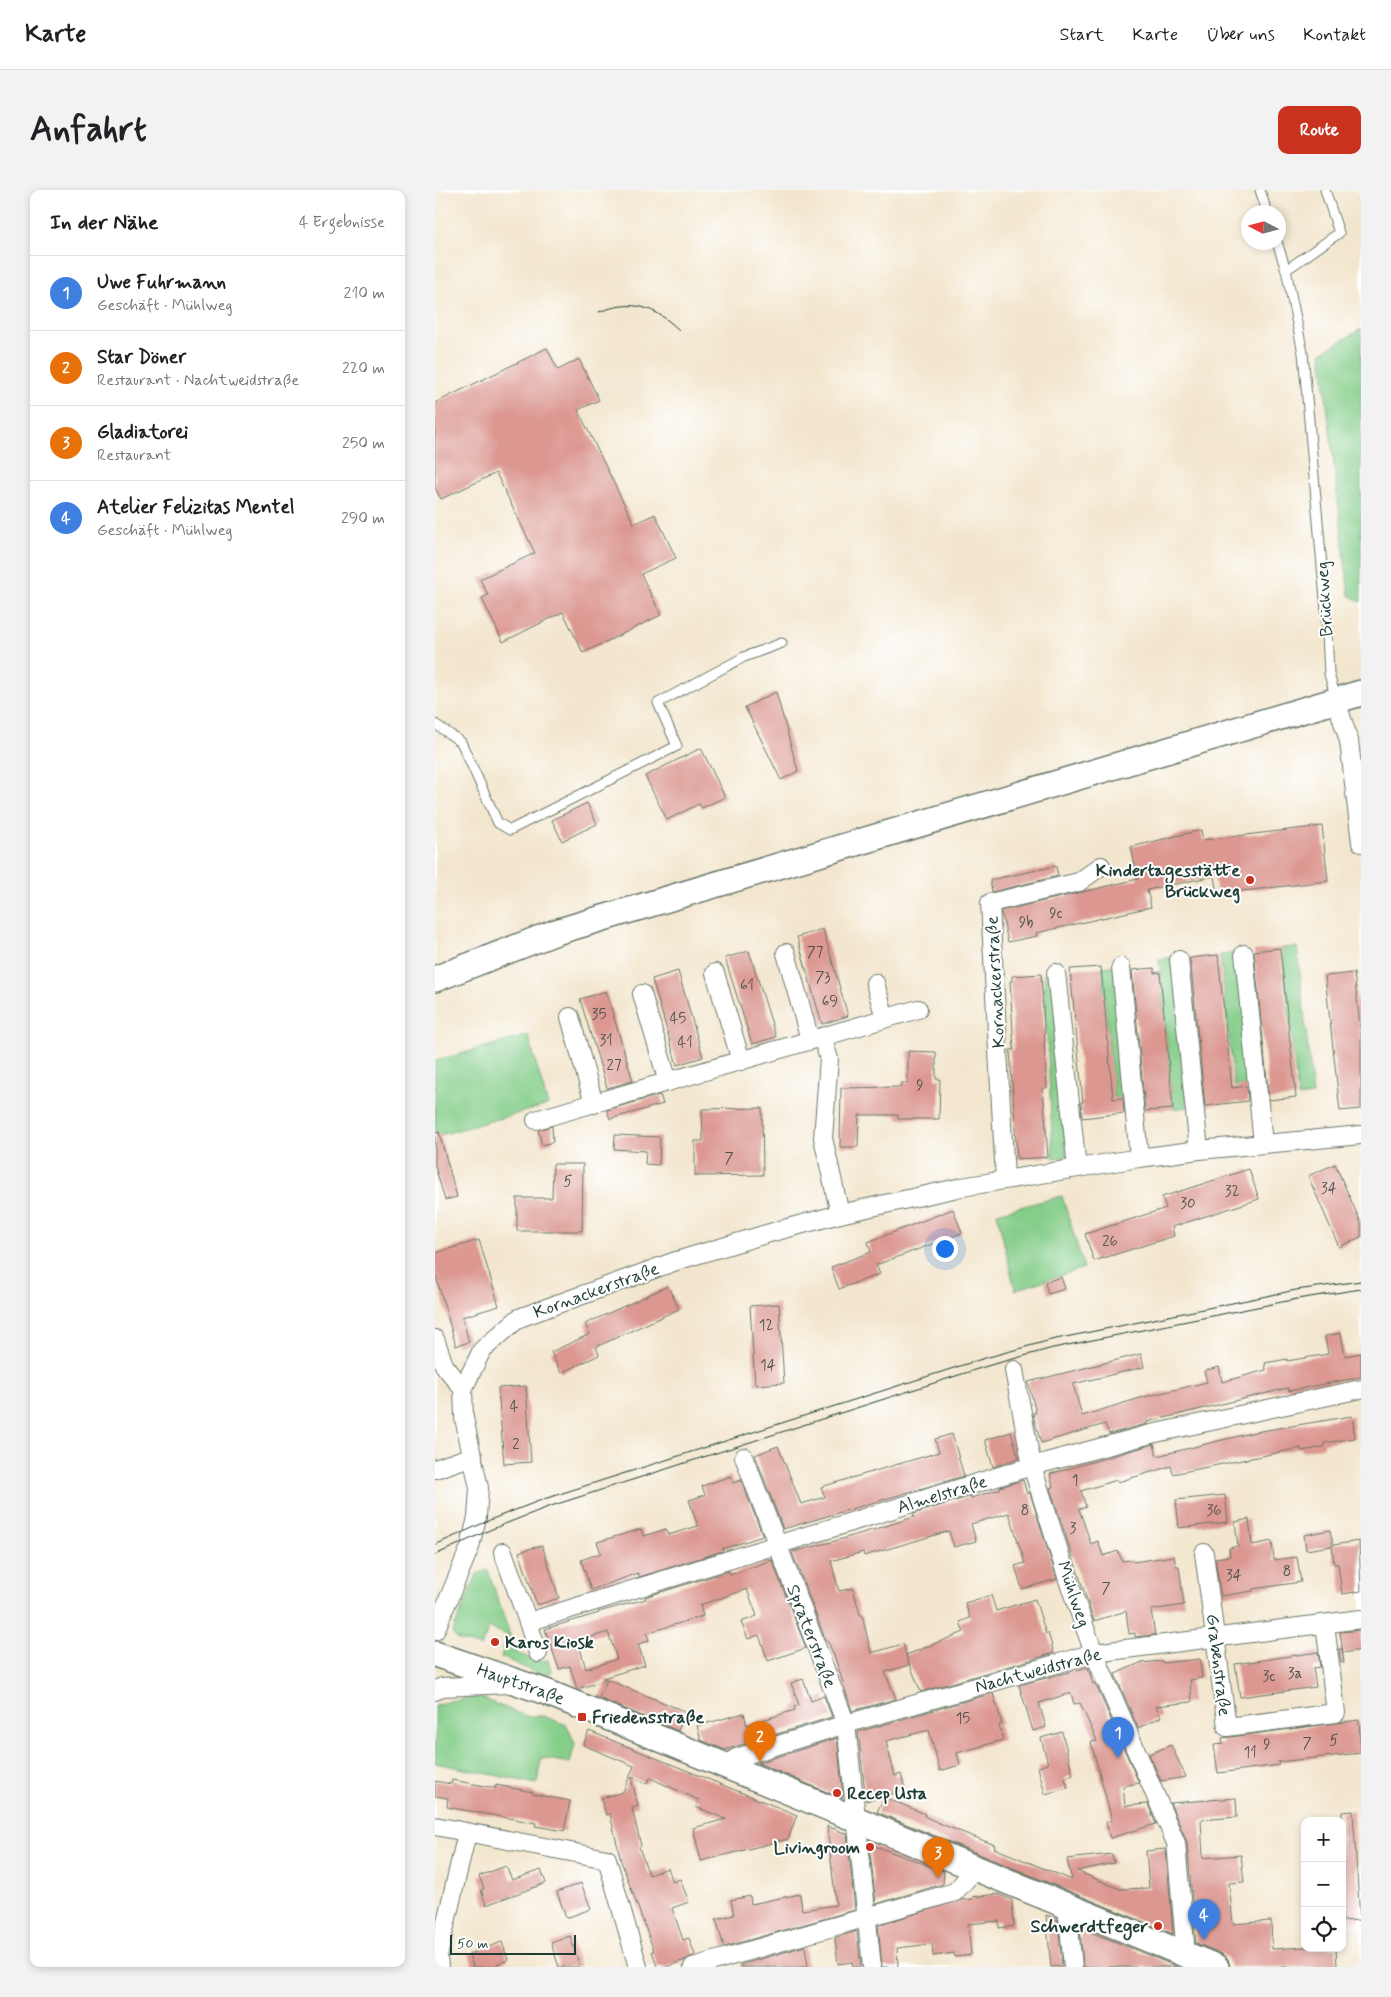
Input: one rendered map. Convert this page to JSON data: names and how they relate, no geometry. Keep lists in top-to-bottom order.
{
  "streets": {
    "street": [
      "Brückweg",
      "Kornackerstraße",
      "Almelstraße",
      "Mühlweg",
      "Spraterstraße",
      "Grabenstraße",
      "Nachtweidstraße",
      "Hauptstraße"
    ]
  },
  "crossings": [
    ["Almelstraße", "Mühlweg"],
    ["Almelstraße", "Spraterstraße"],
    ["Mühlweg", "Nachtweidstraße"],
    ["Mühlweg", "Hauptstraße"],
    ["Spraterstraße", "Nachtweidstraße"],
    ["Spraterstraße", "Hauptstraße"],
    ["Grabenstraße", "Nachtweidstraße"],
    ["Nachtweidstraße", "Hauptstraße"]
  ],
  "places": {
    "other": [
      "Kindertagesstätte Brückweg",
      "Karos Kiosk",
      "Recep Usta",
      "Livingroom",
      "Schwerdtfeger"
    ],
    "transit": ["Friedensstraße"]
  },
  "house_numbers": [
    "9c",
    "9b",
    "77",
    "73",
    "61",
    "69",
    "35",
    "45",
    "31",
    "41",
    "27",
    "9",
    "7",
    "5",
    "34",
    "32",
    "30",
    "26",
    "12",
    "14",
    "4",
    "2",
    "1",
    "8",
    "36",
    "3",
    "8",
    "34",
    "7",
    "3a",
    "3c",
    "15",
    "5",
    "7",
    "9",
    "11"
  ],
  "scale_bar": "50 m",
  "north": "left",
  "page": {
    "header": "Karte",
    "nav": [
      "Start",
      "Karte",
      "Über uns",
      "Kontakt"
    ],
    "buttons": "Route",
    "title": "Anfahrt",
    "heading": ["In der Nähe", "4 Ergebnisse"],
    "list": [
      {
        "mark": "1",
        "name": "Uwe Fuhrmann",
        "note": "Geschäft · Mühlweg",
        "value": "210 m"
      },
      {
        "mark": "2",
        "name": "Star Döner",
        "note": "Restaurant · Nachtweidstraße",
        "value": "220 m"
      },
      {
        "mark": "3",
        "name": "Gladiatorei",
        "note": "Restaurant",
        "value": "250 m"
      },
      {
        "mark": "4",
        "name": "Atelier Felizitas Mentel",
        "note": "Geschäft · Mühlweg",
        "value": "290 m"
      }
    ],
    "pins": [
      "1",
      "2",
      "3",
      "4"
    ],
    "map_buttons": ["+", "−"],
    "scale": "50 m"
  }
}
